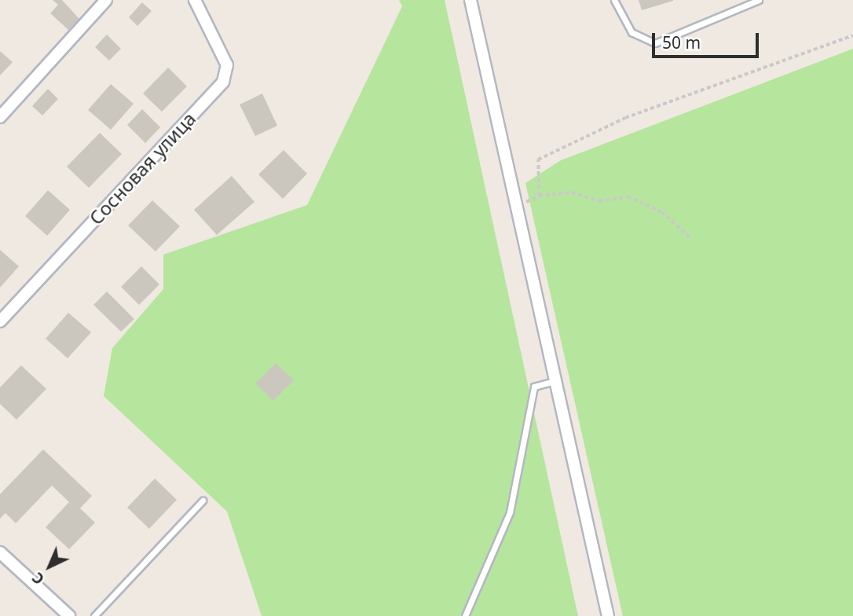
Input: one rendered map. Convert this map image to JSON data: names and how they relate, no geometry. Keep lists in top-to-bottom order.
{
  "streets": {
    "street": ["Сосновая улица"]
  },
  "scale_bar": "50 m",
  "north": "bottom left"
}
